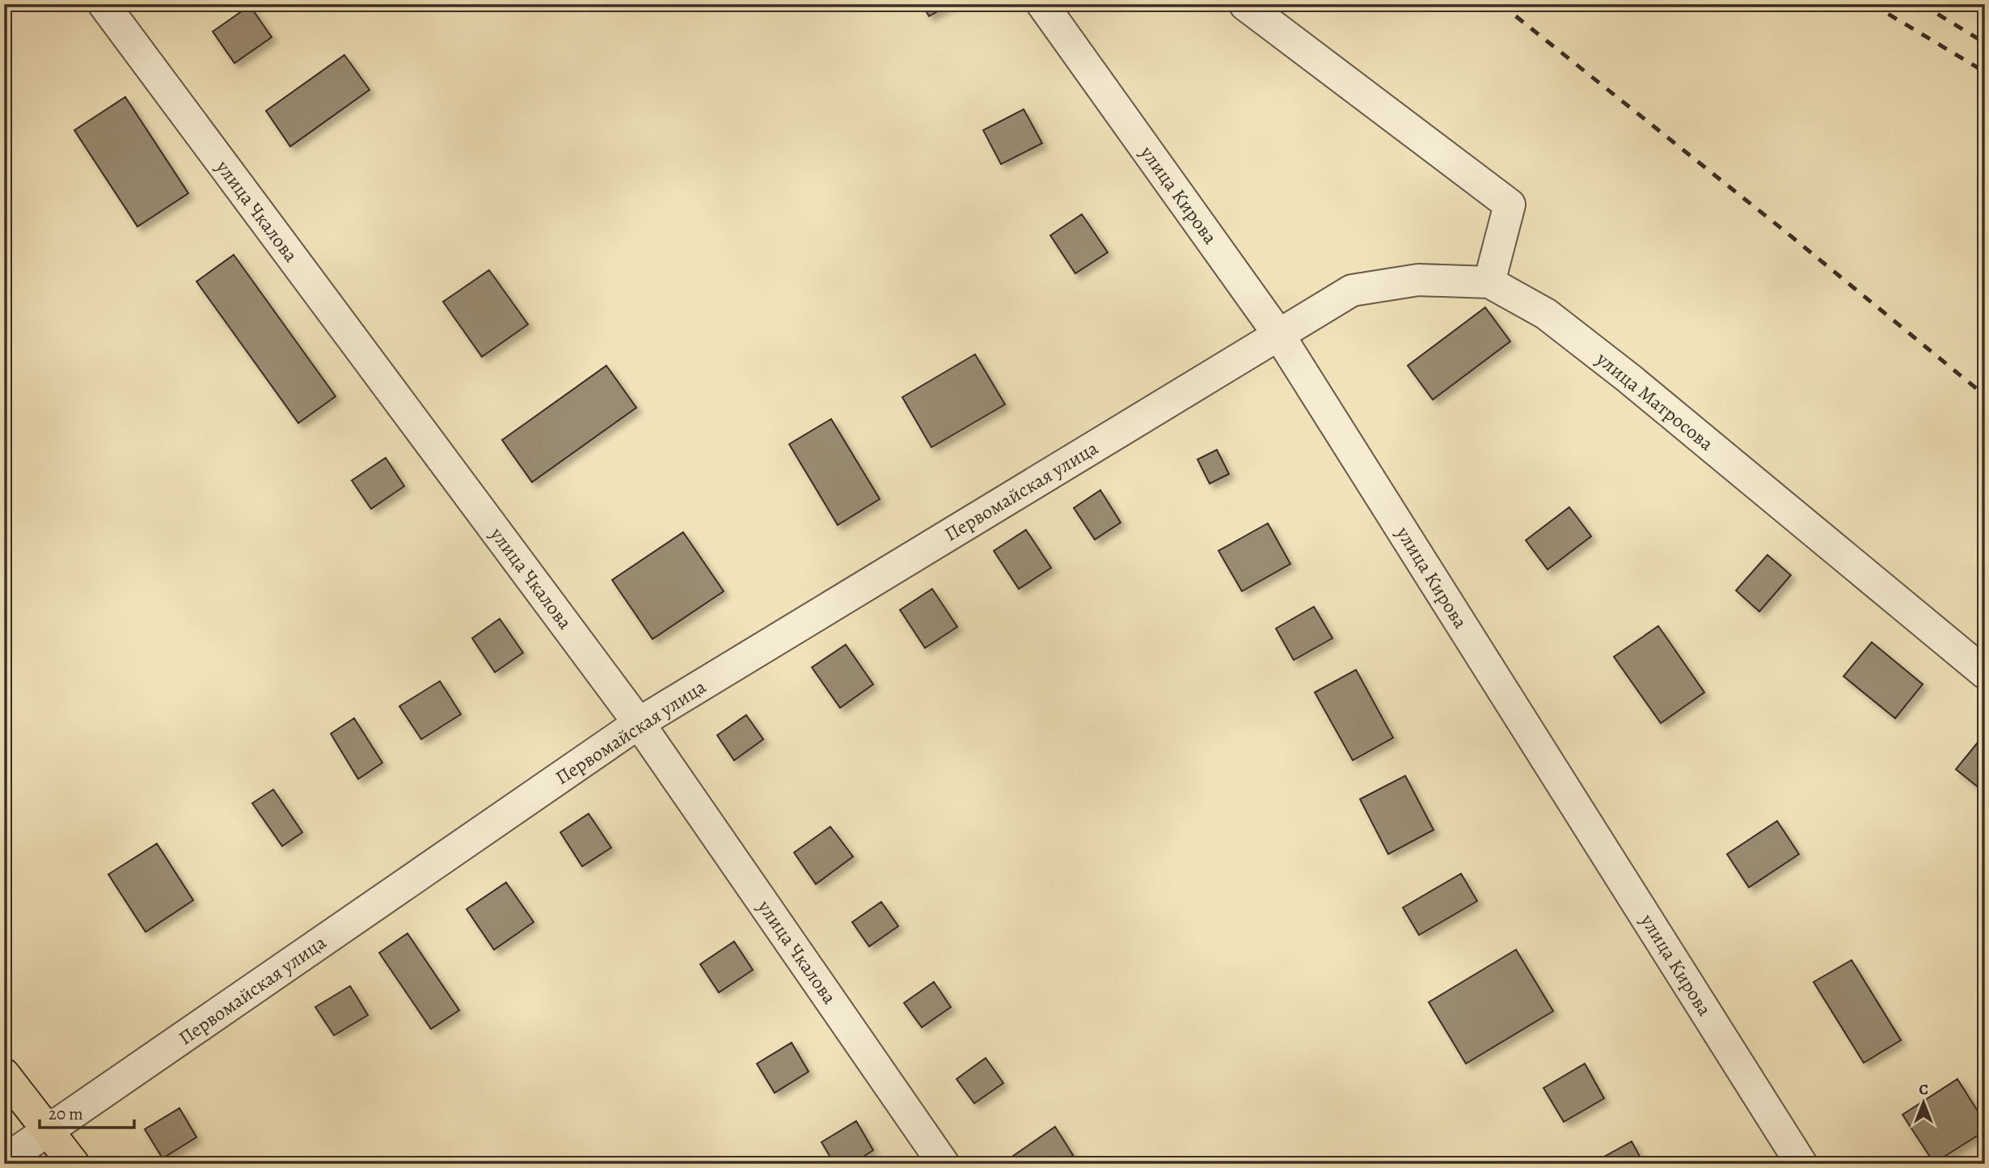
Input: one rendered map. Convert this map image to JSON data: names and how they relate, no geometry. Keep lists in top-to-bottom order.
{
  "streets": {
    "street": [
      "улица Кирова",
      "улица Чкалова",
      "улица Матросова",
      "Первомайская улица"
    ]
  },
  "crossings": [
    ["улица Кирова", "улица Матросова"],
    ["улица Кирова", "Первомайская улица"],
    ["улица Чкалова", "Первомайская улица"],
    ["улица Матросова", "Первомайская улица"]
  ],
  "scale_bar": "20 m",
  "north": "top"
}
